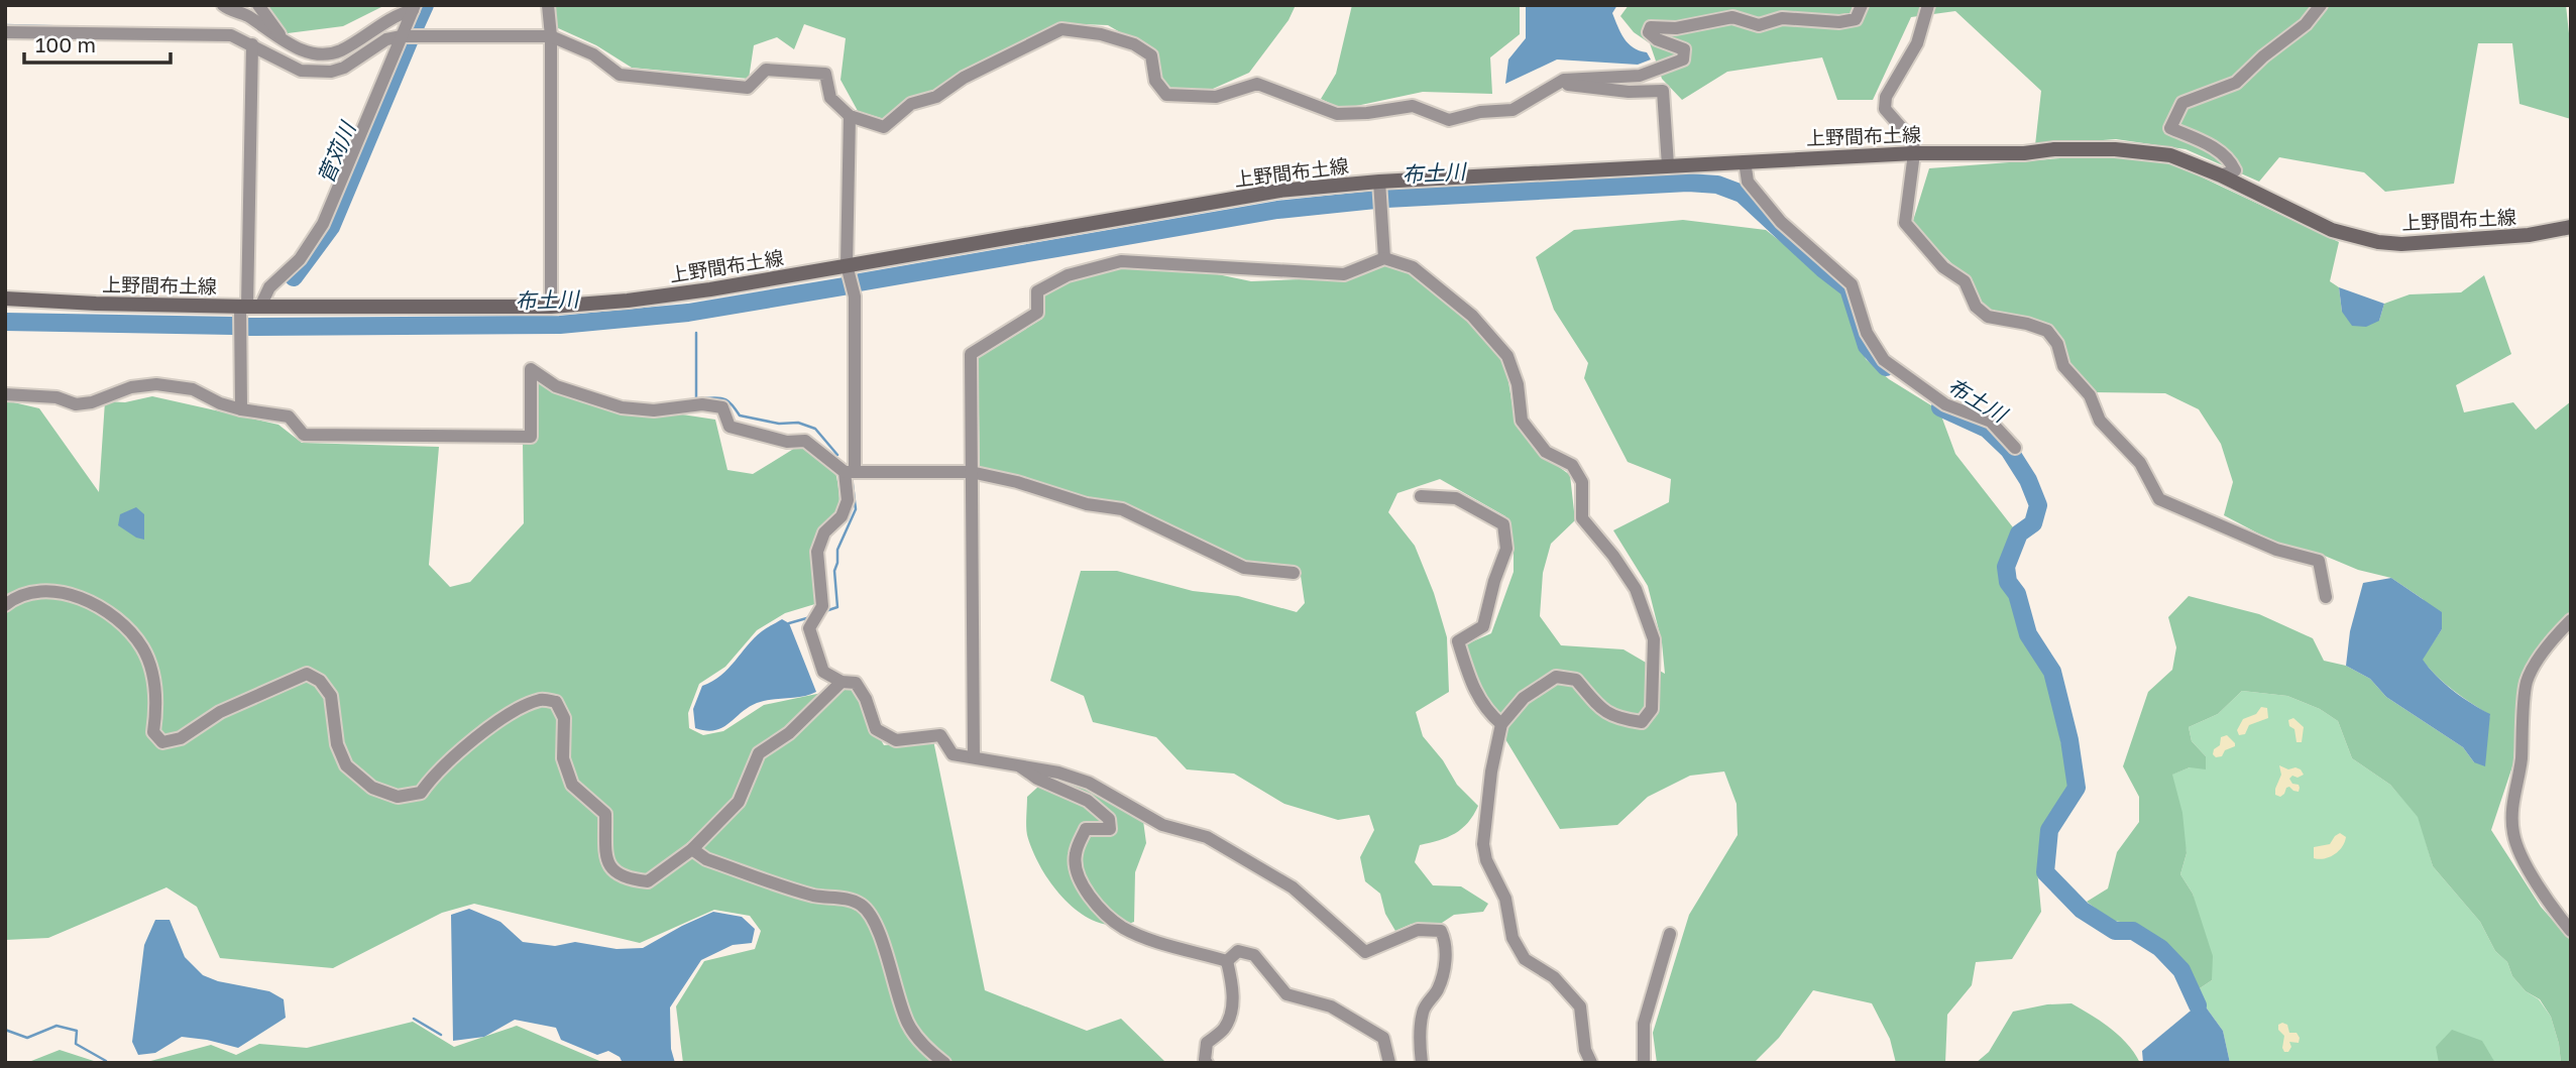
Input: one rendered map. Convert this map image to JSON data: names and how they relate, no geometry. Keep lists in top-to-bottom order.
{
  "streets": {
    "main road": ["上野間布土線"]
  },
  "water": ["菅苅川", "布土川"],
  "scale_bar": "100 m"
}
